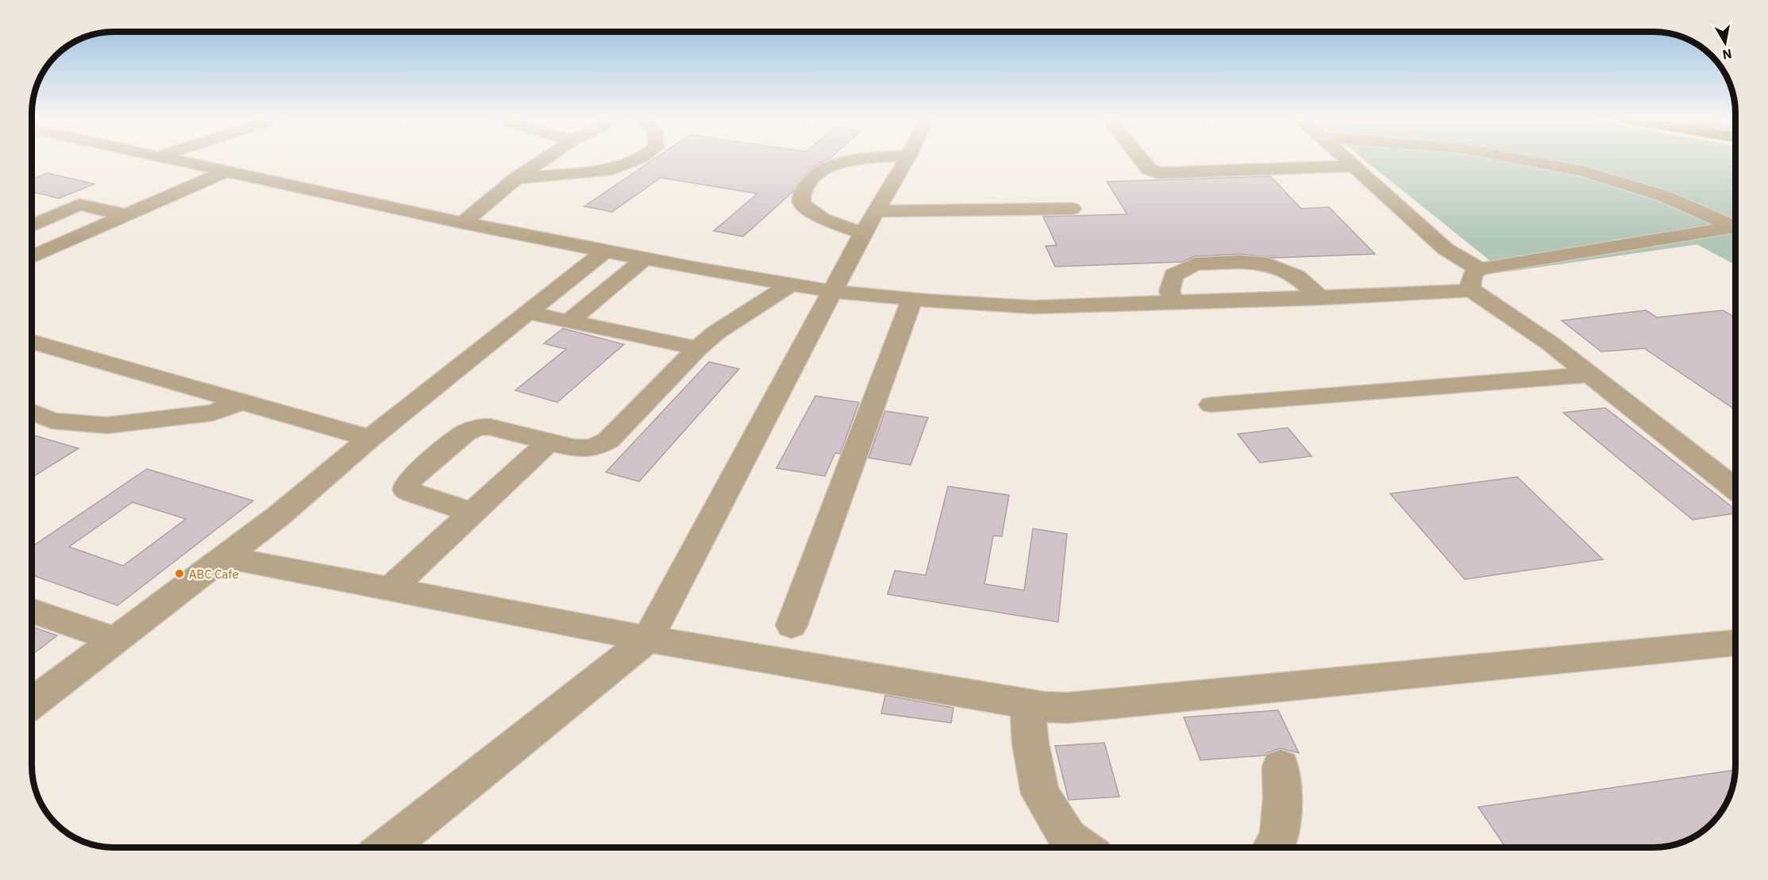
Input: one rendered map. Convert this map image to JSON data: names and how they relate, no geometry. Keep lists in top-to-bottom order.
{
  "places": ["ABC Cafe"],
  "north": "bottom"
}
